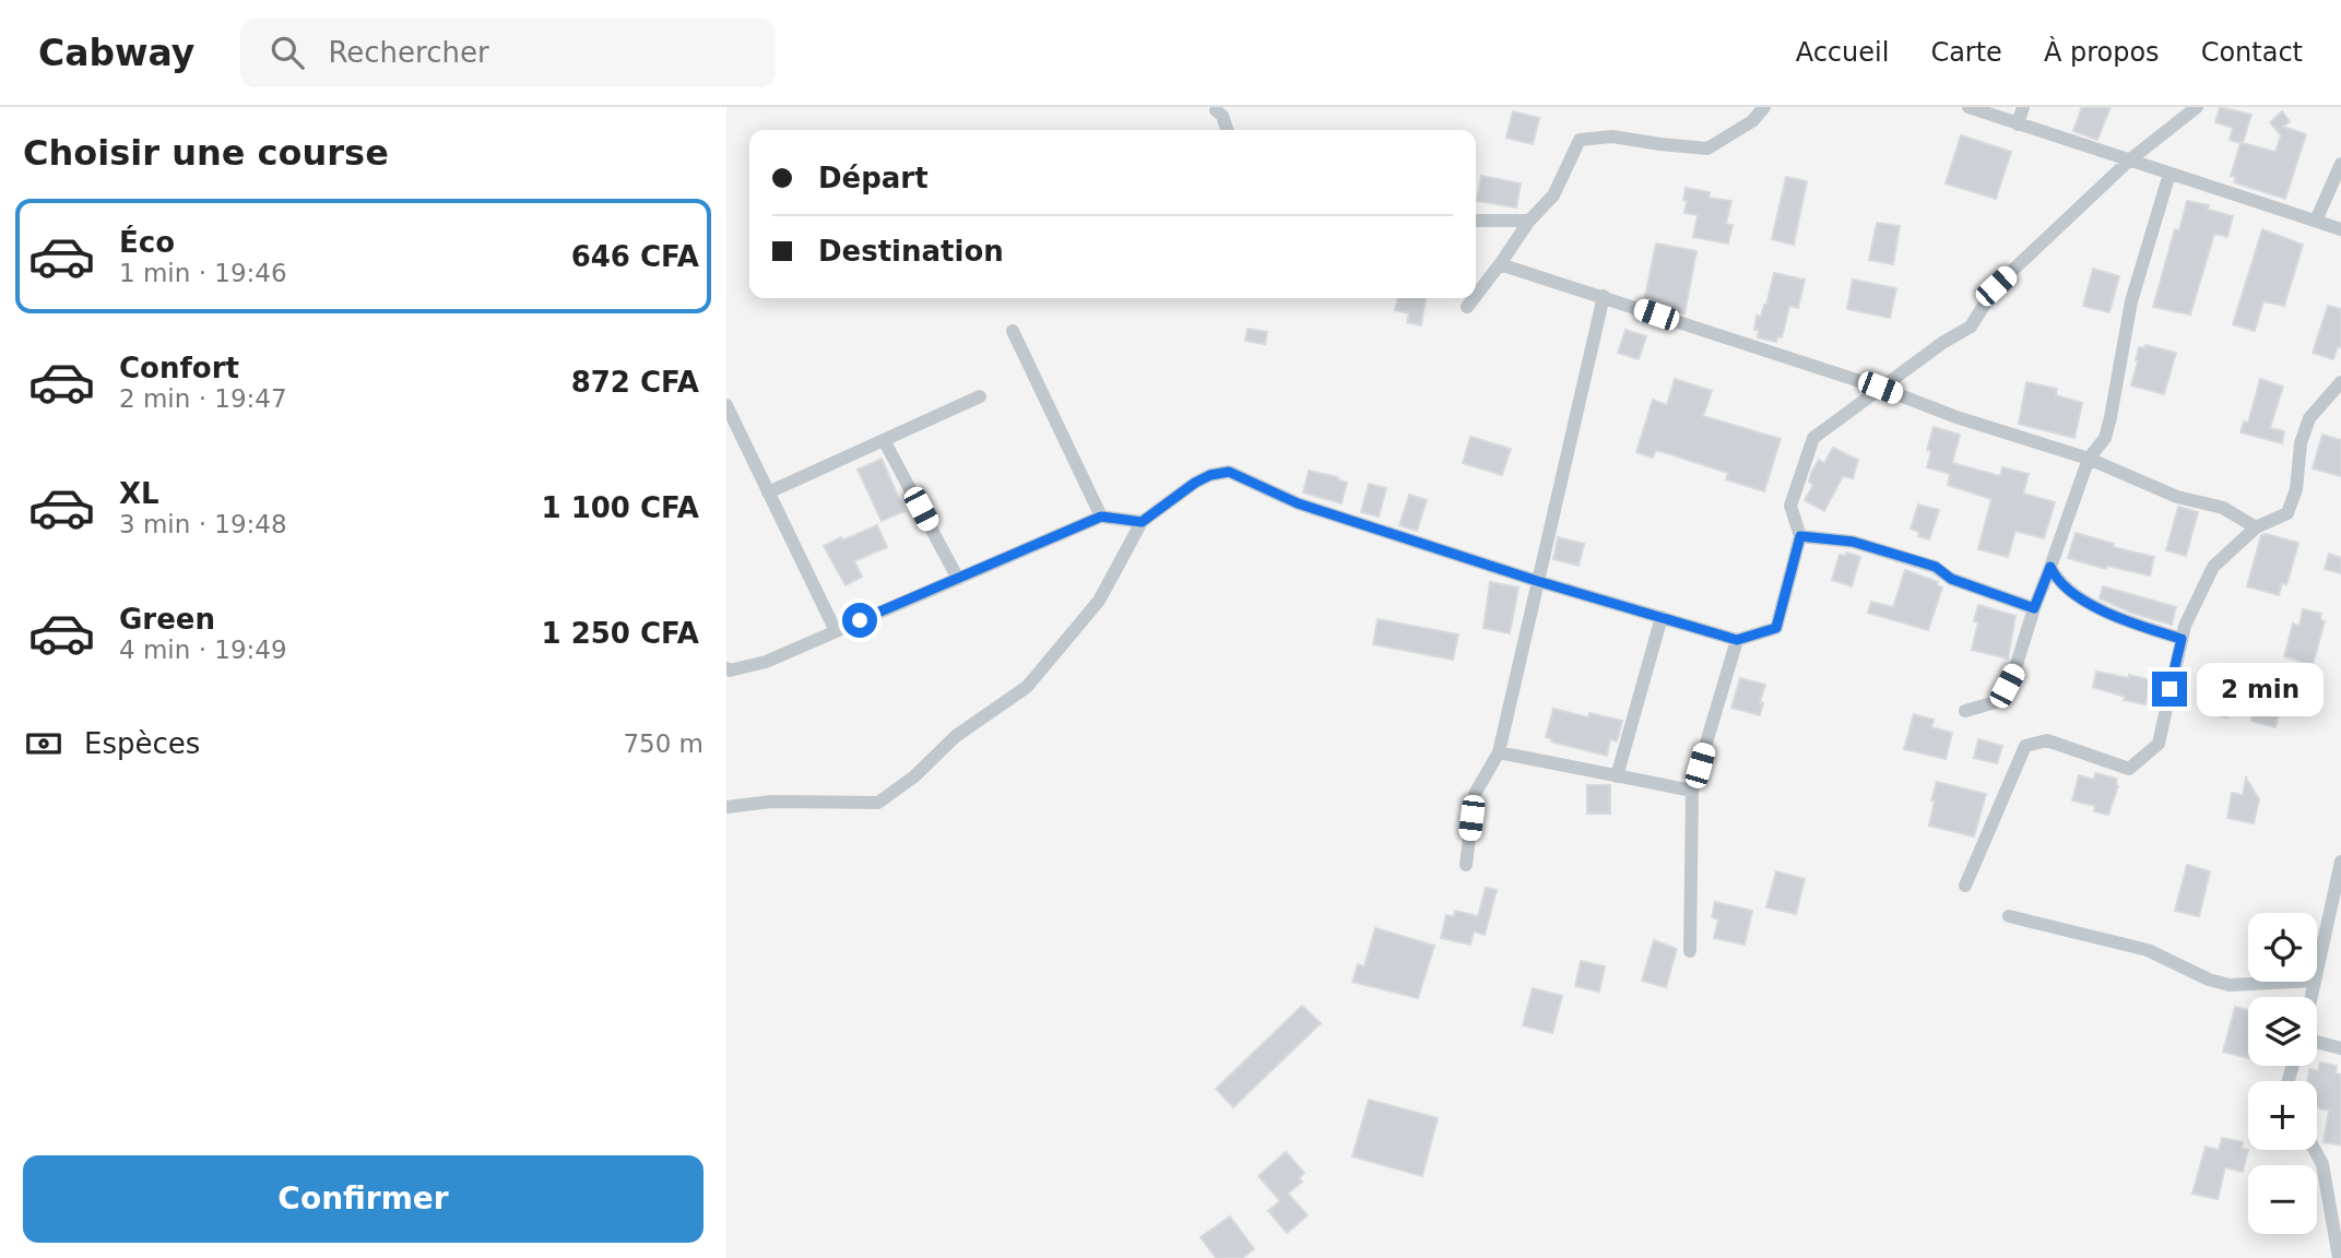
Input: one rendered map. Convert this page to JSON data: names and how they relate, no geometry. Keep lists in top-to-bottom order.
{
  "page": {
    "header": "Cabway",
    "search": "Rechercher",
    "nav": [
      "Accueil",
      "Carte",
      "À propos",
      "Contact"
    ],
    "heading": "Choisir une course",
    "banner": ["Départ", "Destination"],
    "list": [
      {
        "name": "Éco",
        "note": "1 min · 19:46",
        "value": "646 CFA"
      },
      {
        "name": "Confort",
        "note": "2 min · 19:47",
        "value": "872 CFA"
      },
      {
        "name": "XL",
        "note": "3 min · 19:48",
        "value": "1 100 CFA"
      },
      {
        "name": "Green",
        "note": "4 min · 19:49",
        "value": "1 250 CFA"
      }
    ],
    "bubble": "2 min",
    "pay": ["Espèces", "750 m"],
    "map_buttons": ["+", "−"],
    "buttons": "Confirmer"
  }
}
